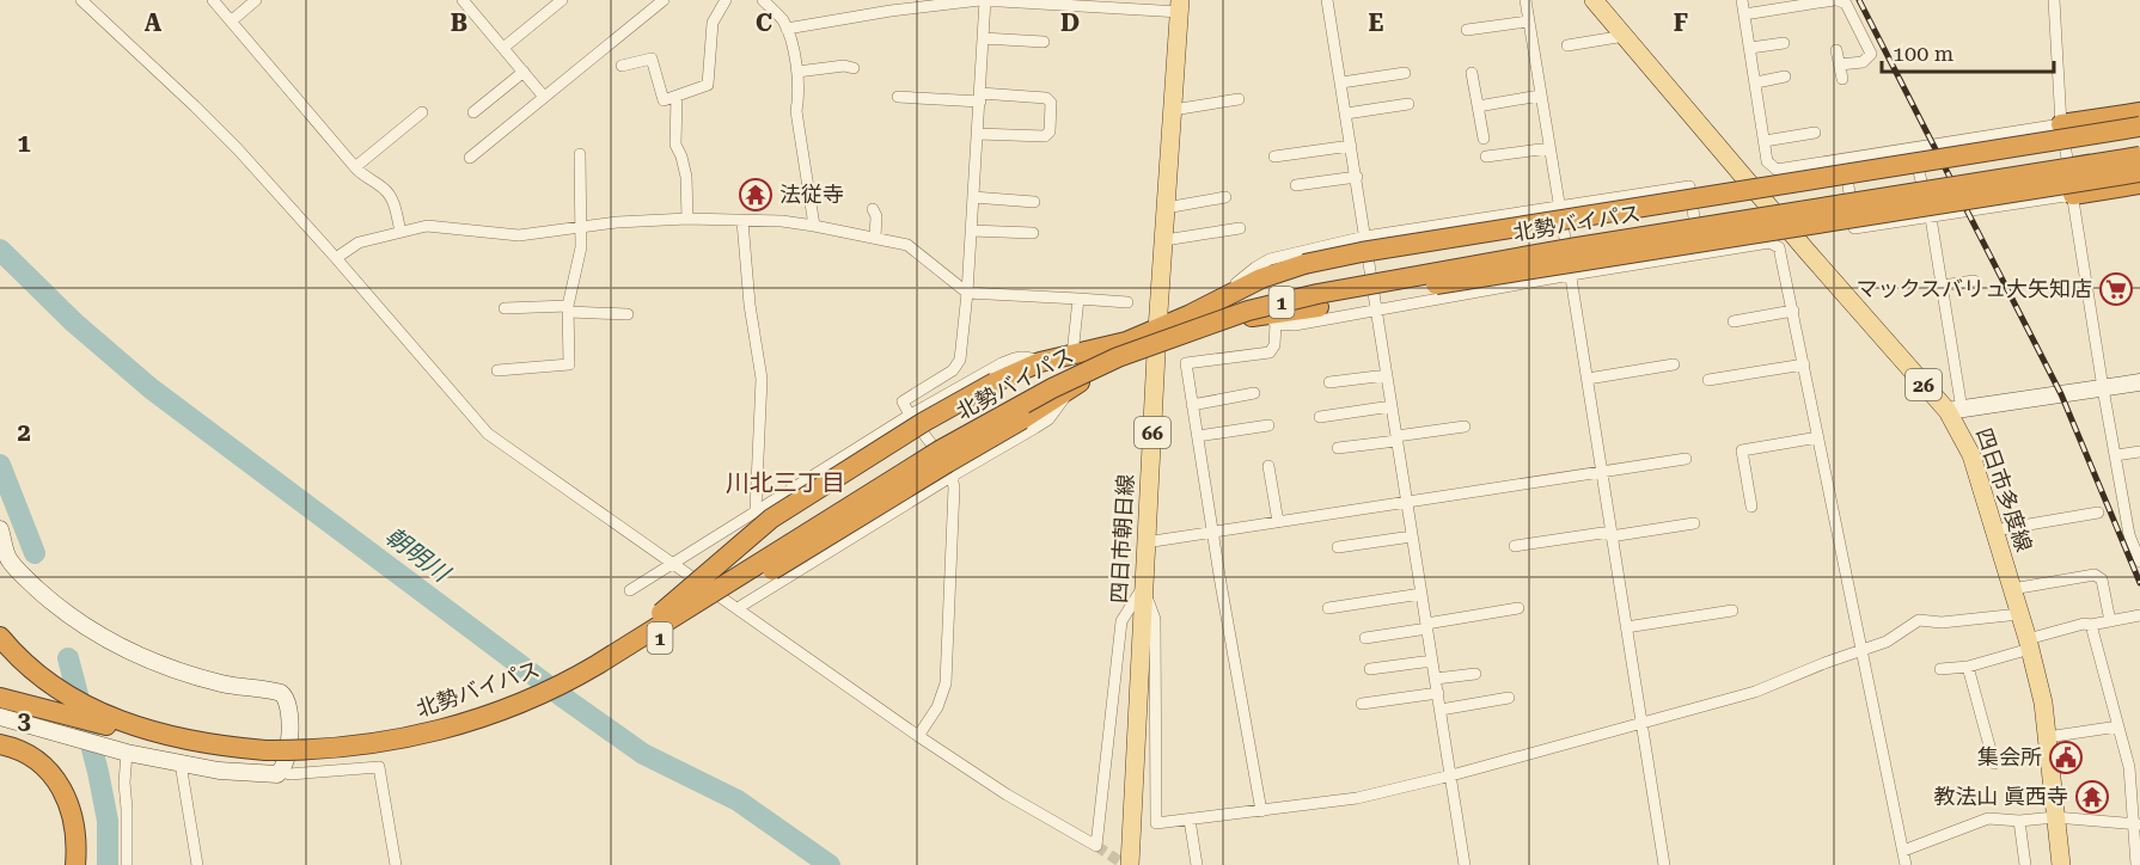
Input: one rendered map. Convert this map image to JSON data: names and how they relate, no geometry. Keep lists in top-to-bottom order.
{
  "streets": {
    "highway": ["北勢バイパス", "1"],
    "main road": [
      "26",
      "66",
      "四日市多度線",
      "四日市朝日線"
    ]
  },
  "crossings": [
    ["北勢バイパス", "1"],
    ["1", "四日市朝日線"]
  ],
  "districts": ["川北三丁目"],
  "water": ["朝明川"],
  "places": {
    "temple": ["法従寺", "教法山 眞西寺"],
    "supermarket": ["マックスバリュ大矢知店"],
    "public building": ["集会所"]
  },
  "scale_bar": "100 m",
  "grid": {
    "columns": [
      "A",
      "B",
      "C",
      "D",
      "E",
      "F"
    ],
    "rows": ["1", "2", "3"]
  }
}
